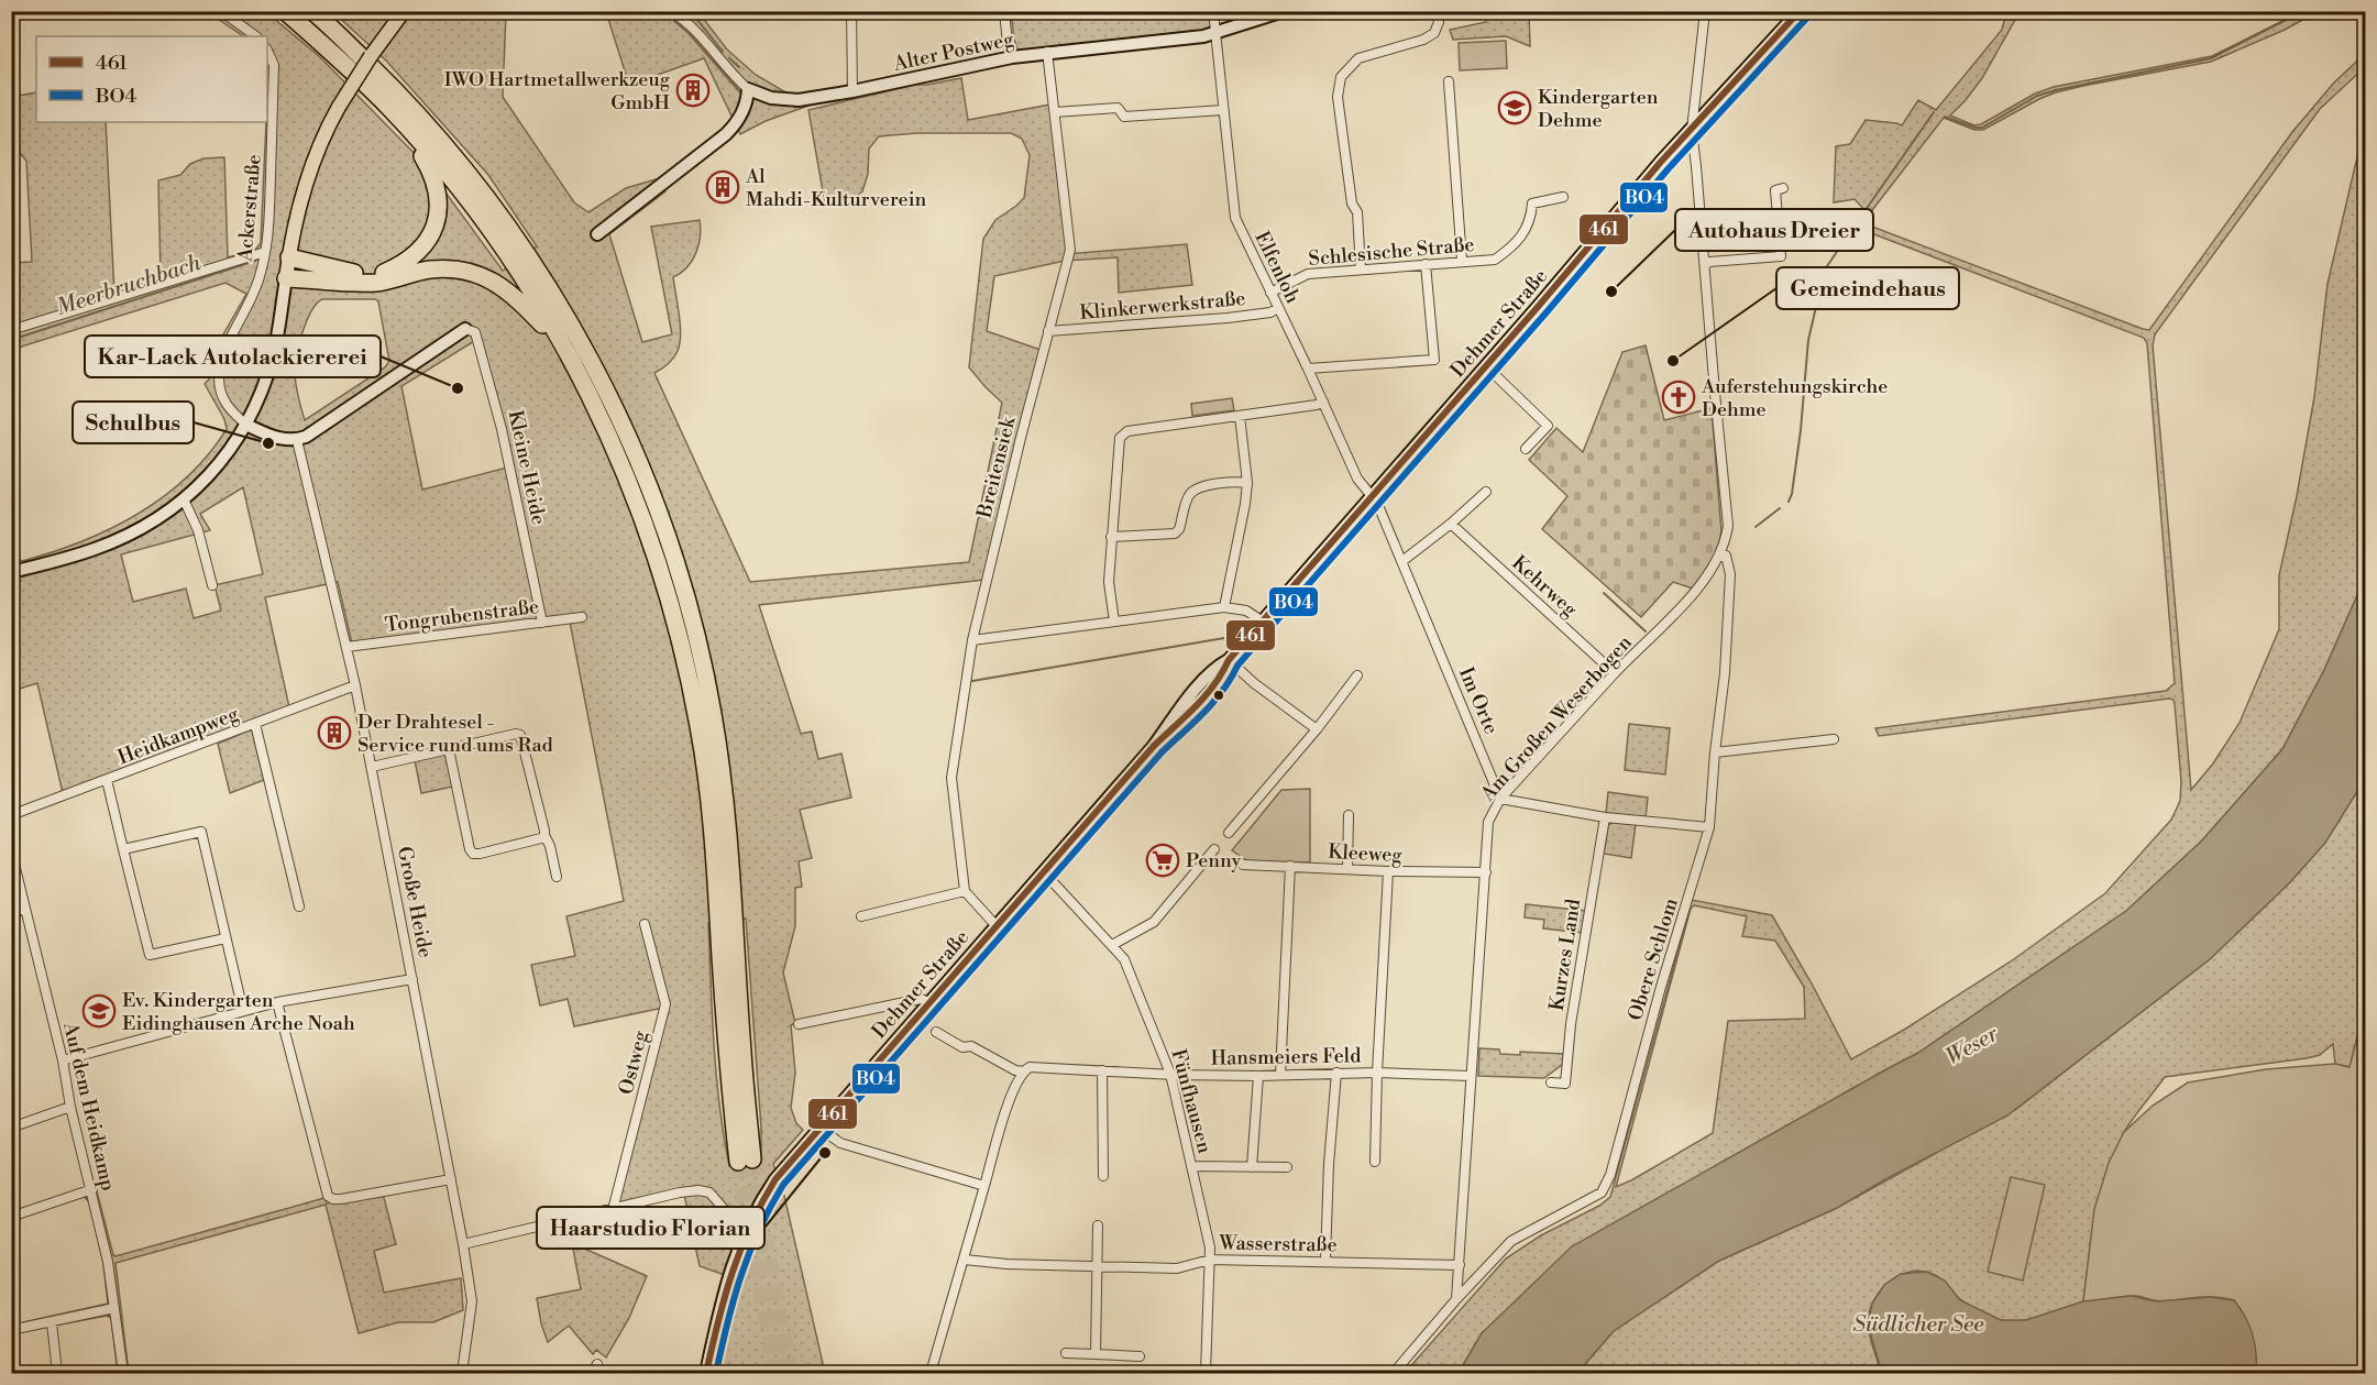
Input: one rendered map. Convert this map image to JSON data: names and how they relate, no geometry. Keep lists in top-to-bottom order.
{
  "streets": {
    "street": [
      "Alter Postweg",
      "Ackerstraße",
      "Schlesische Straße",
      "Elfenloh",
      "Klinkerwerkstraße",
      "Dehmer Straße",
      "Kleine Heide",
      "Breitensiek",
      "Kehrweg",
      "Tongrubenstraße",
      "Im Orte",
      "Am Großen Weserbogen",
      "Heidkampweg",
      "Kleeweg",
      "Große Heide",
      "Kurzes Land",
      "Obere Schlom",
      "Hansmeiers Feld",
      "Ostweg",
      "Fünfhausen",
      "Auf dem Heidkamp",
      "Wasserstraße"
    ]
  },
  "crossings": [
    ["Alter Postweg", "Elfenloh"],
    ["Alter Postweg", "Breitensiek"],
    ["Schlesische Straße", "Elfenloh"],
    ["Elfenloh", "Klinkerwerkstraße"],
    ["Elfenloh", "Dehmer Straße"],
    ["Elfenloh", "Im Orte"],
    ["Klinkerwerkstraße", "Breitensiek"],
    ["Dehmer Straße", "Im Orte"],
    ["Dehmer Straße", "Am Großen Weserbogen"],
    ["Dehmer Straße", "Fünfhausen"],
    ["Kleine Heide", "Tongrubenstraße"],
    ["Kehrweg", "Am Großen Weserbogen"],
    ["Tongrubenstraße", "Große Heide"],
    ["Im Orte", "Am Großen Weserbogen"],
    ["Am Großen Weserbogen", "Kleeweg"],
    ["Am Großen Weserbogen", "Obere Schlom"],
    ["Am Großen Weserbogen", "Hansmeiers Feld"],
    ["Am Großen Weserbogen", "Wasserstraße"],
    ["Heidkampweg", "Große Heide"],
    ["Hansmeiers Feld", "Fünfhausen"],
    ["Fünfhausen", "Wasserstraße"]
  ],
  "water": ["Meerbruchbach", "Weser", "Südlicher See"],
  "places": {
    "building": ["IWO Hartmetallwerkzeug GmbH", "Al Mahdi-Kulturverein", "Der Drahtesel - Service rund ums Rad"],
    "school or university": ["Kindergarten Dehme", "Ev. Kindergarten Eidinghausen Arche Noah"],
    "other": [
      "Autohaus Dreier",
      "Gemeindehaus",
      "Kar-Lack Autolackiererei",
      "Schulbus",
      "Haarstudio Florian"
    ],
    "church": ["Auferstehungskirche Dehme"],
    "supermarket": ["Penny"]
  },
  "lines": ["transit line 461", "transit line BO4"],
  "legend": ["461", "BO4"]
}
